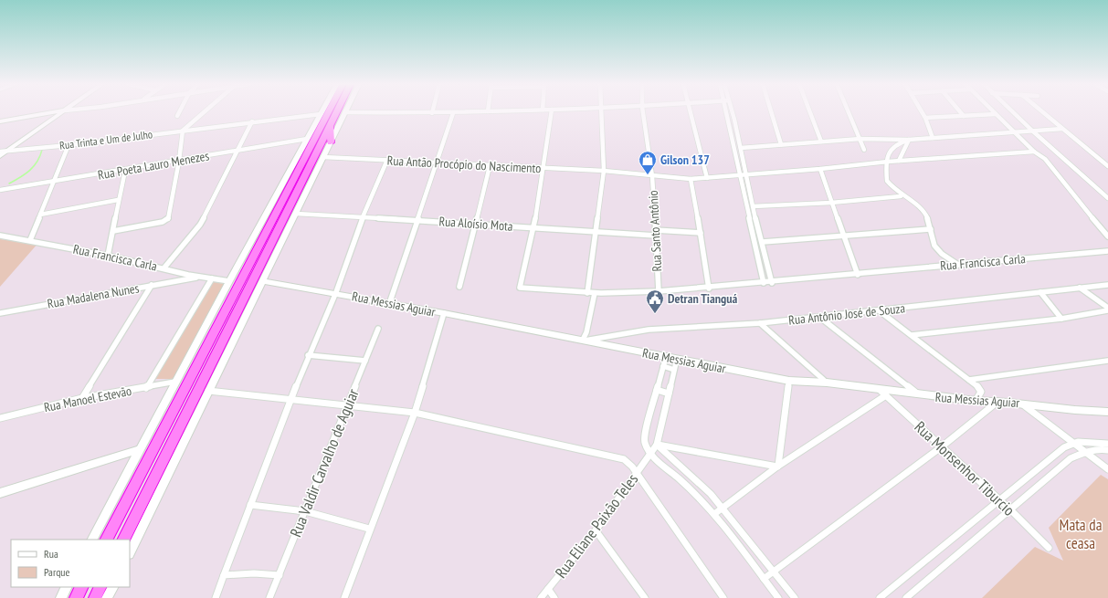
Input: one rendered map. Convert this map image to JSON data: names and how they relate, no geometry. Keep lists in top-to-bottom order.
{
  "streets": {
    "main road": ["Rua Messias Aguiar"],
    "street": [
      "Rua Trinta e Um de Julho",
      "Rua Antão Procópio do Nascimento",
      "Rua Poeta Lauro Menezes",
      "Rua Aloísio Mota",
      "Rua Santo Antônio",
      "Rua Francisca Carla",
      "Rua Madalena Nunes",
      "Rua Antônio José de Souza",
      "Rua Manoel Estevão",
      "Rua Valdir Carvalho de Aguiar",
      "Rua Monsenhor Tiburcio",
      "Rua Eliane Paixão Teles"
    ]
  },
  "crossings": [
    ["Rua Antão Procópio do Nascimento", "Rua Santo Antônio"],
    ["Rua Aloísio Mota", "Rua Santo Antônio"],
    ["Rua Aloísio Mota", "Rua Francisca Carla"],
    ["Rua Santo Antônio", "Rua Francisca Carla"],
    ["Rua Francisca Carla", "Rua Madalena Nunes"],
    ["Rua Messias Aguiar", "Rua Antônio José de Souza"],
    ["Rua Messias Aguiar", "Rua Monsenhor Tiburcio"],
    ["Rua Messias Aguiar", "Rua Eliane Paixão Teles"]
  ],
  "parks": ["Mata da ceasa"],
  "places": {
    "shop": ["Gilson 137"],
    "public building": ["Detran Tianguá"]
  },
  "legend": ["Rua", "Parque"]
}
